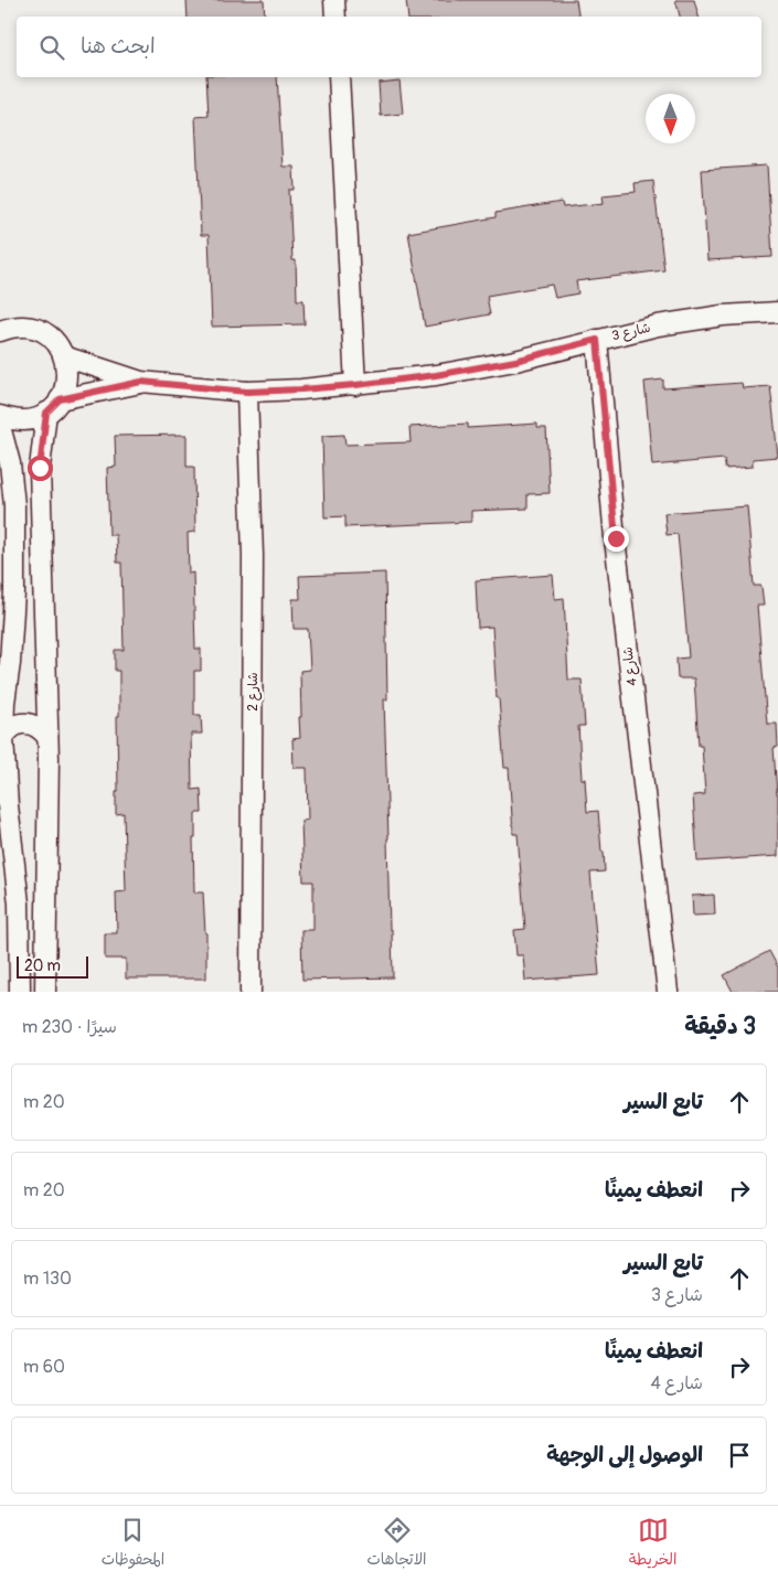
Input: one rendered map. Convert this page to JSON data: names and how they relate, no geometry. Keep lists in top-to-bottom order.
{
  "streets": {
    "street": ["شارع 3", "شارع 4", "شارع 2"]
  },
  "crossings": [
    ["شارع 3", "شارع 4"],
    ["شارع 3", "شارع 2"]
  ],
  "scale_bar": "20 m",
  "north": "bottom",
  "page": {
    "search": "ابحث هنا",
    "scale": "20 m",
    "heading": ["3 دقيقة", "سيرًا · 230 m"],
    "list": [
      ["تابع السير", "20 m"],
      ["انعطف يمينًا", "20 m"],
      ["تابع السير", "شارع 3", "130 m"],
      ["انعطف يمينًا", "شارع 4", "60 m"],
      "الوصول إلى الوجهة"
    ],
    "nav": ["الخريطة", "الاتجاهات", "المحفوظات"]
  }
}
